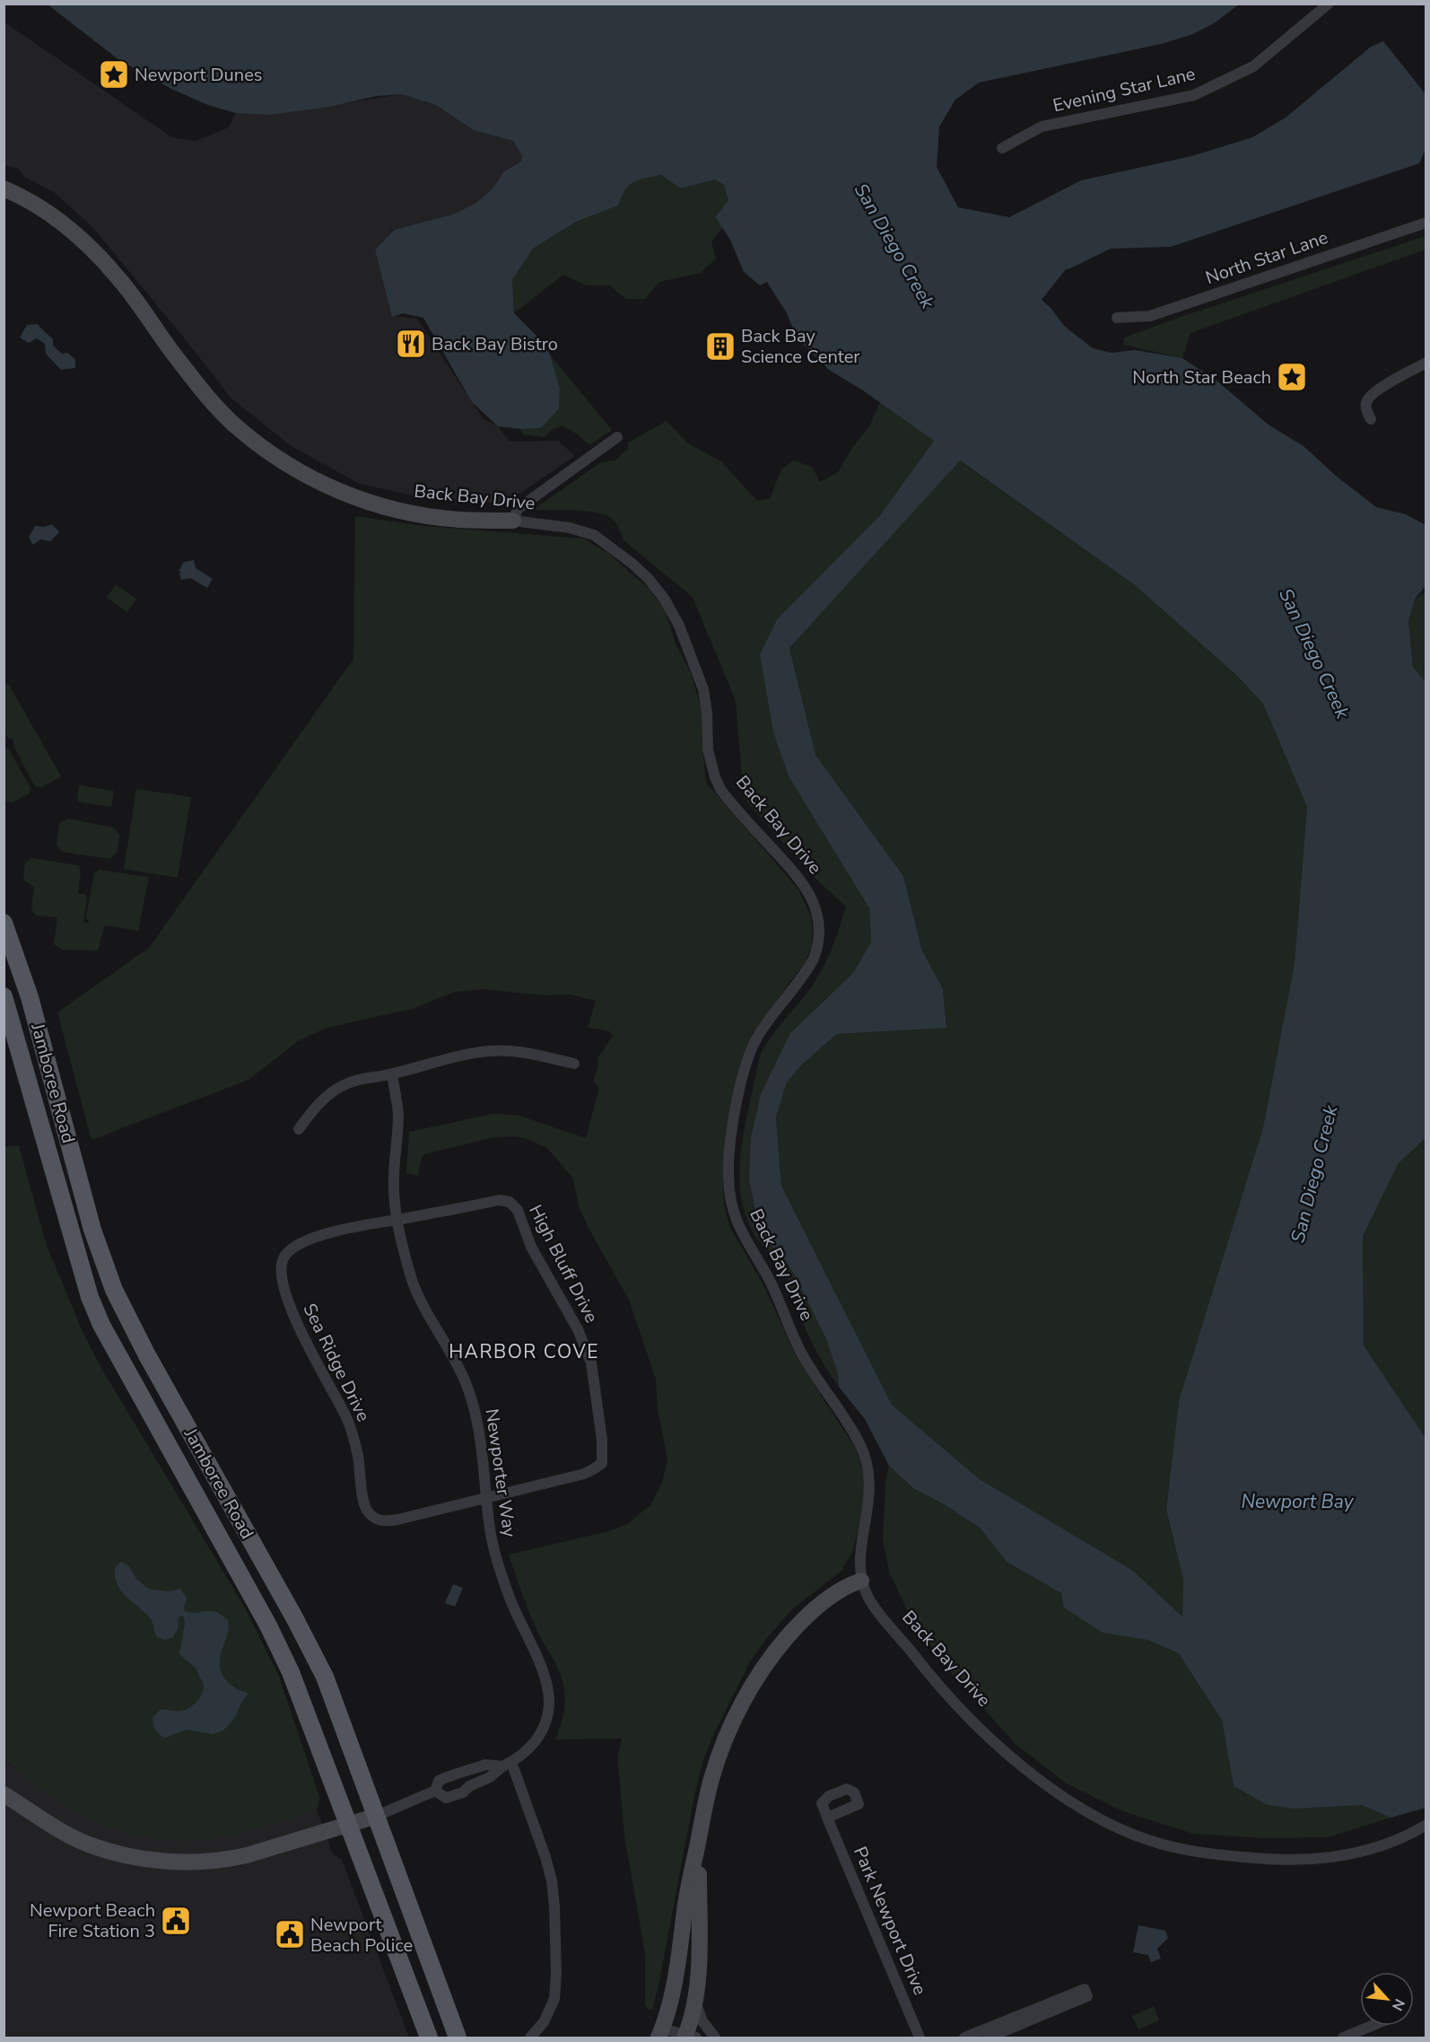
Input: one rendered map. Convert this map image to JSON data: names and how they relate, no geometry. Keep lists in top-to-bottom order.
{
  "streets": {
    "main road": ["Jamboree Road"],
    "street": [
      "Evening Star Lane",
      "North Star Lane",
      "Back Bay Drive",
      "High Bluff Drive",
      "Sea Ridge Drive",
      "Newporter Way",
      "Park Newport Drive"
    ]
  },
  "crossings": [
    ["Jamboree Road", "Newporter Way"],
    ["High Bluff Drive", "Sea Ridge Drive"],
    ["High Bluff Drive", "Newporter Way"],
    ["Sea Ridge Drive", "Newporter Way"]
  ],
  "districts": ["HARBOR COVE"],
  "water": ["San Diego Creek", "Newport Bay"],
  "places": {
    "place": ["Newport Dunes", "North Star Beach"],
    "restaurant": ["Back Bay Bistro"],
    "building": ["Back Bay Science Center"],
    "public building": ["Newport Beach Fire Station 3", "Newport Beach Police"]
  },
  "north": "bottom right"
}
